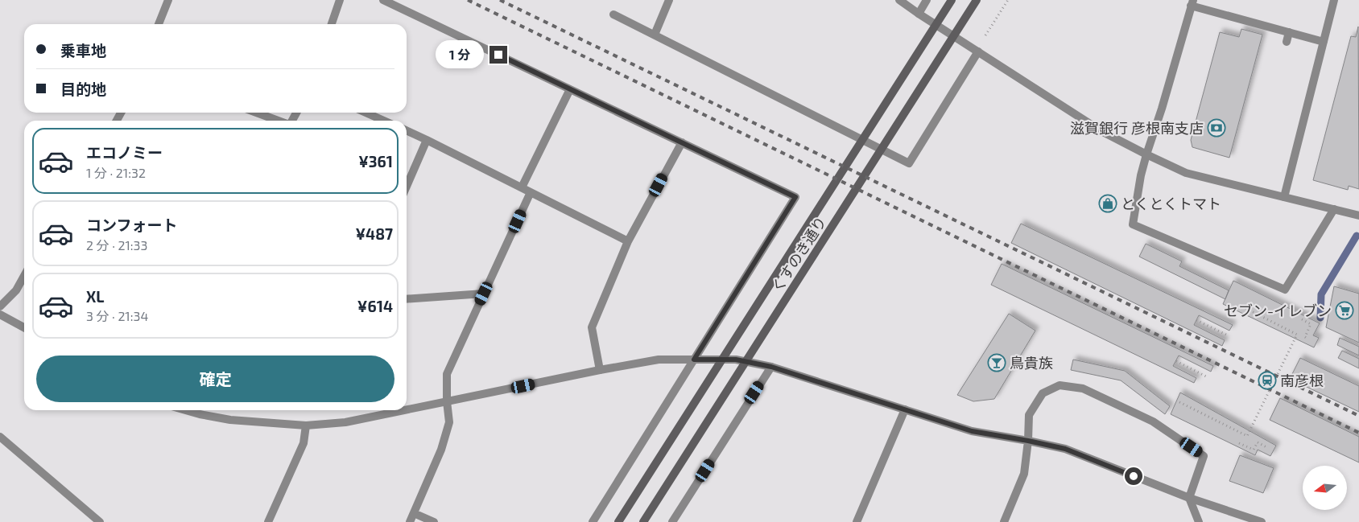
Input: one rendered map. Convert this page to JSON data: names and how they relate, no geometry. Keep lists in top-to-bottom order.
{
  "streets": {
    "main road": ["くすのき通り"]
  },
  "places": {
    "bank": ["滋賀銀行 彦根南支店"],
    "shop": ["とくとくトマト"],
    "supermarket": ["セブン-イレブン"],
    "bar": ["鳥貴族"],
    "station": ["南彦根"]
  },
  "north": "left",
  "page": {
    "banner": ["乗車地", "目的地"],
    "bubble": "1 分",
    "list": [
      {
        "name": "エコノミー",
        "note": "1 分 · 21:32",
        "value": "¥361"
      },
      {
        "name": "コンフォート",
        "note": "2 分 · 21:33",
        "value": "¥487"
      },
      {
        "name": "XL",
        "note": "3 分 · 21:34",
        "value": "¥614"
      }
    ],
    "buttons": "確定"
  }
}
